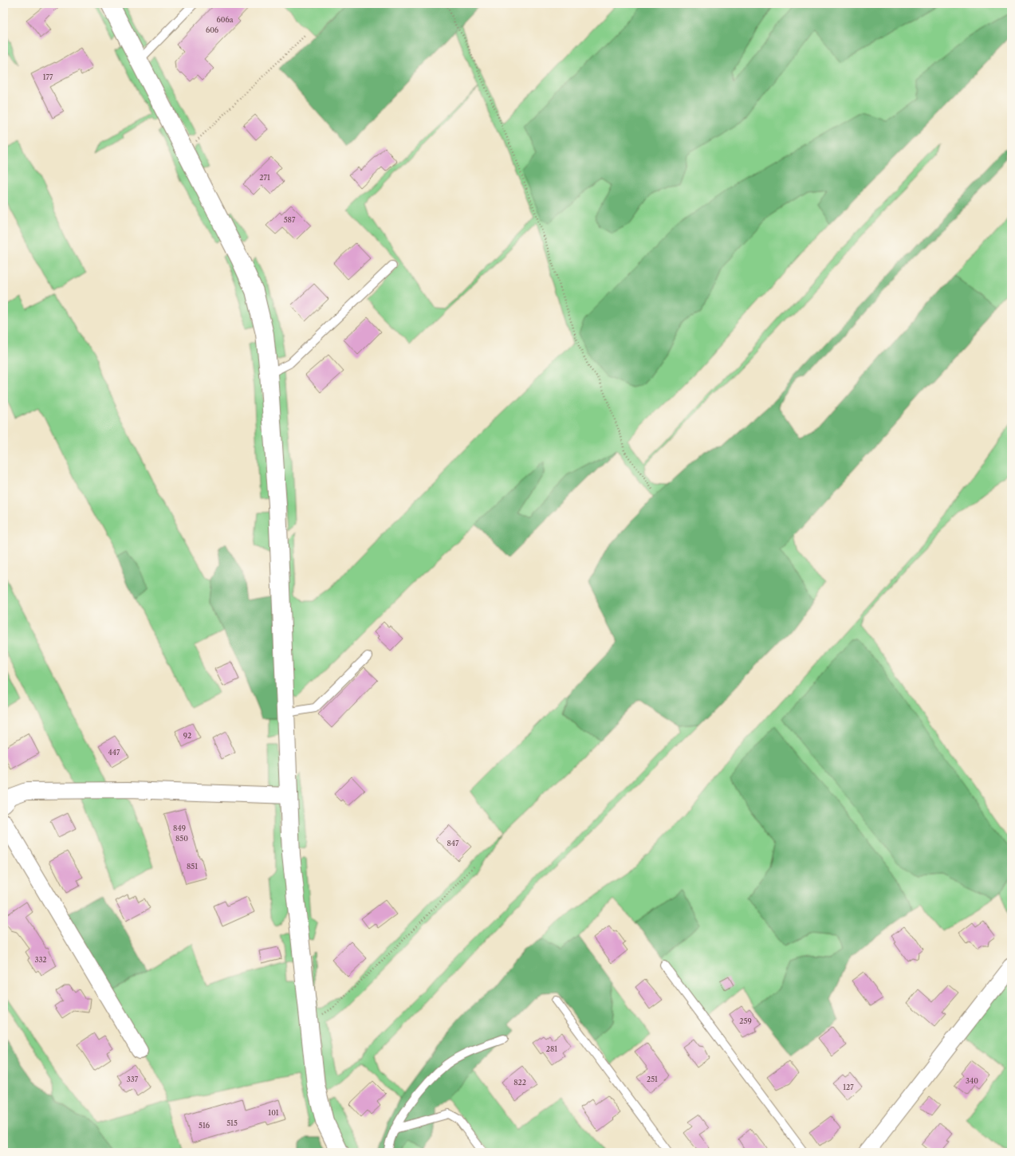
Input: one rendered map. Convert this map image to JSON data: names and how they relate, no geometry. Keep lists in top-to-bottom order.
{
  "house_numbers": [
    "606a",
    "606",
    "177",
    "271",
    "587",
    "92",
    "447",
    "849",
    "850",
    "847",
    "851",
    "332",
    "259",
    "281",
    "337",
    "251",
    "340",
    "822",
    "127",
    "101",
    "515",
    "516"
  ]
}
